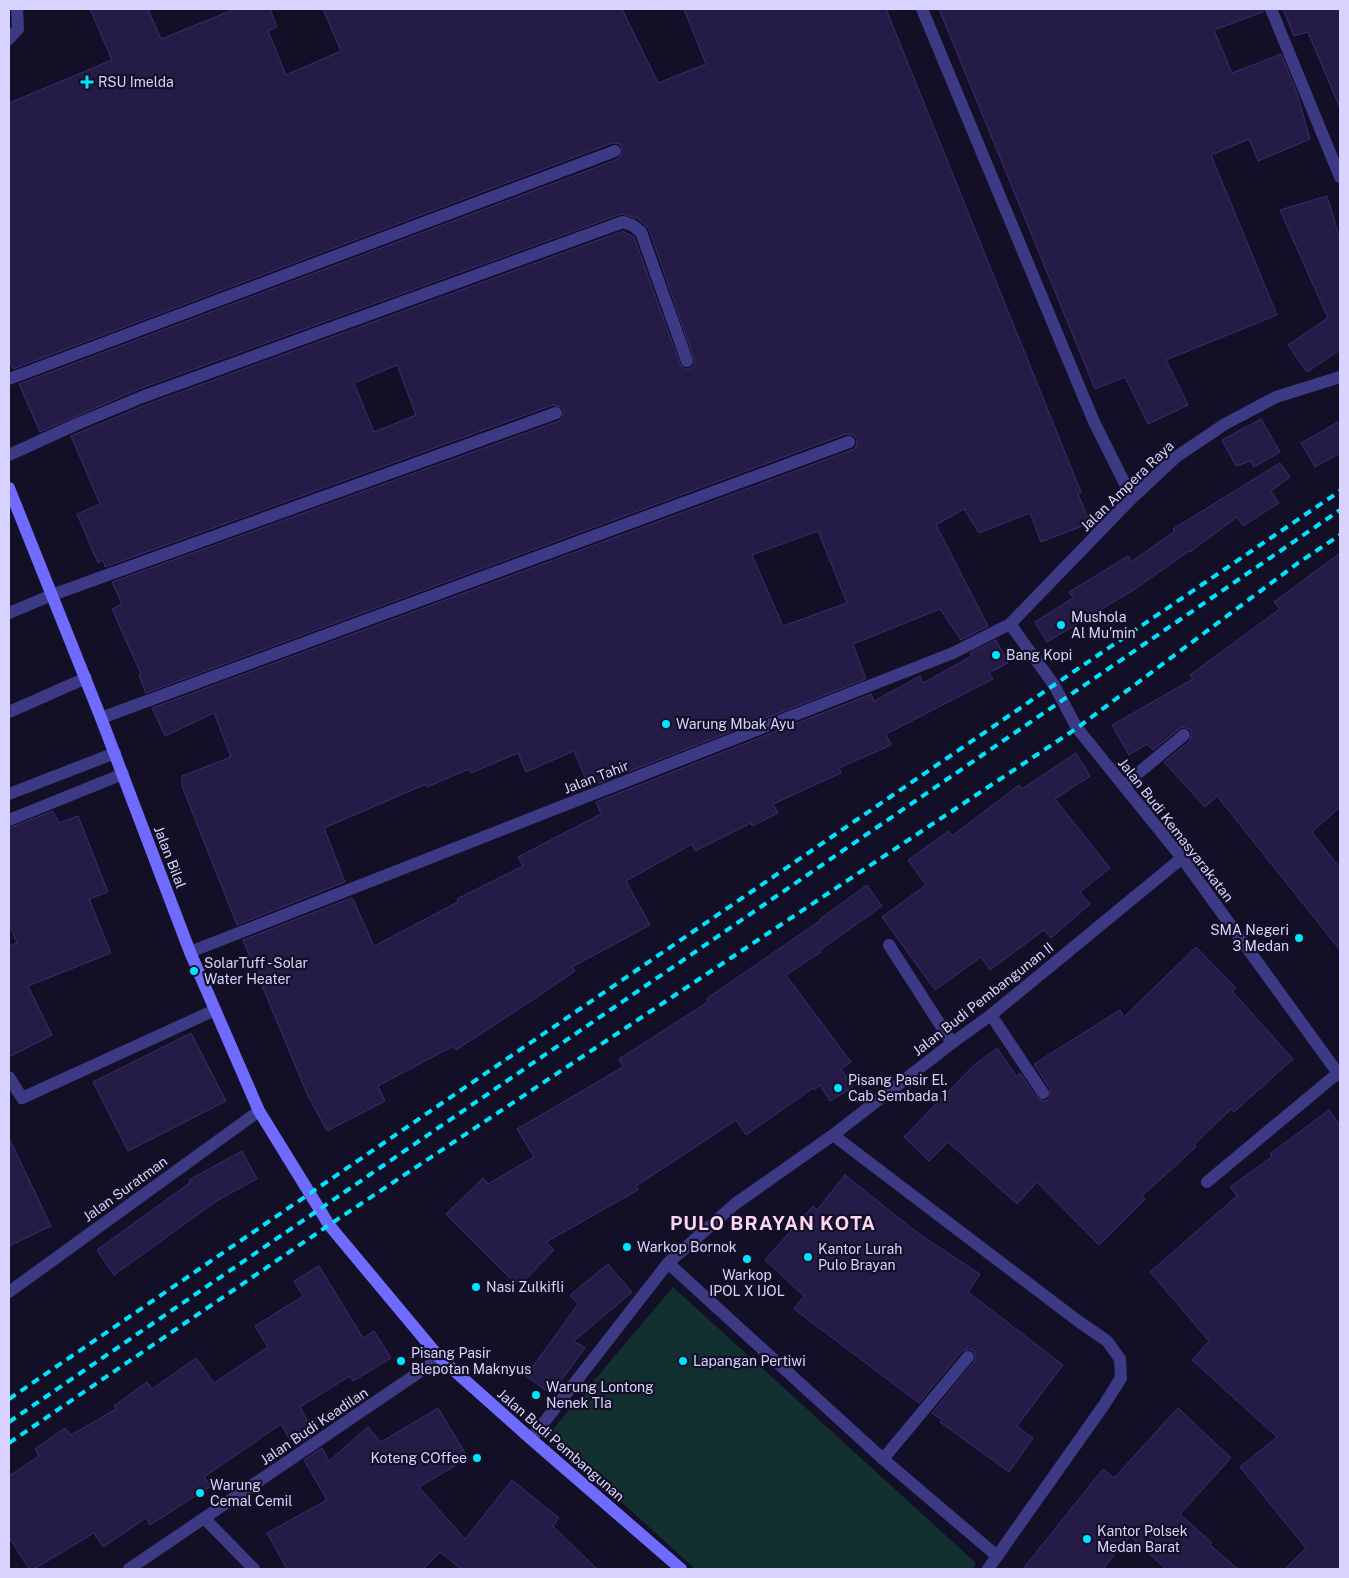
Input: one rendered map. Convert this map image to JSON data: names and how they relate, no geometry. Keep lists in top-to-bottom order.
{
  "streets": {
    "main road": ["Jalan Bilal", "Jalan Budi Pembangunan"],
    "street": [
      "Jalan Ampera Raya",
      "Jalan Tahir",
      "Jalan Budi Kemasyarakatan",
      "Jalan Budi Pembangunan II",
      "Jalan Suratman",
      "Jalan Budi Keadilan"
    ]
  },
  "crossings": [
    ["Jalan Ampera Raya", "Jalan Tahir"],
    ["Jalan Ampera Raya", "Jalan Budi Kemasyarakatan"],
    ["Jalan Tahir", "Jalan Budi Kemasyarakatan"],
    ["Jalan Tahir", "Jalan Bilal"],
    ["Jalan Budi Kemasyarakatan", "Jalan Budi Pembangunan II"],
    ["Jalan Bilal", "Jalan Suratman"],
    ["Jalan Bilal", "Jalan Budi Pembangunan"],
    ["Jalan Budi Pembangunan II", "Jalan Budi Pembangunan"],
    ["Jalan Budi Keadilan", "Jalan Budi Pembangunan"]
  ],
  "districts": ["PULO BRAYAN KOTA"],
  "places": {
    "health": ["RSU Imelda"],
    "other": [
      "Mushola Al Mu'min",
      "Bang Kopi",
      "Warung Mbak Ayu",
      "SMA Negeri 3 Medan",
      "SolarTuff - Solar Water Heater",
      "Pisang Pasir El. Cab Sembada 1",
      "Warkop Bornok",
      "Kantor Lurah Pulo Brayan",
      "Warkop IPOL X IJOL",
      "Nasi Zulkifli",
      "Pisang Pasir Blepotan Maknyus",
      "Lapangan Pertiwi",
      "Warung Lontong Nenek TIa",
      "Koteng COffee",
      "Warung Cemal Cemil",
      "Kantor Polsek Medan Barat"
    ]
  }
}
